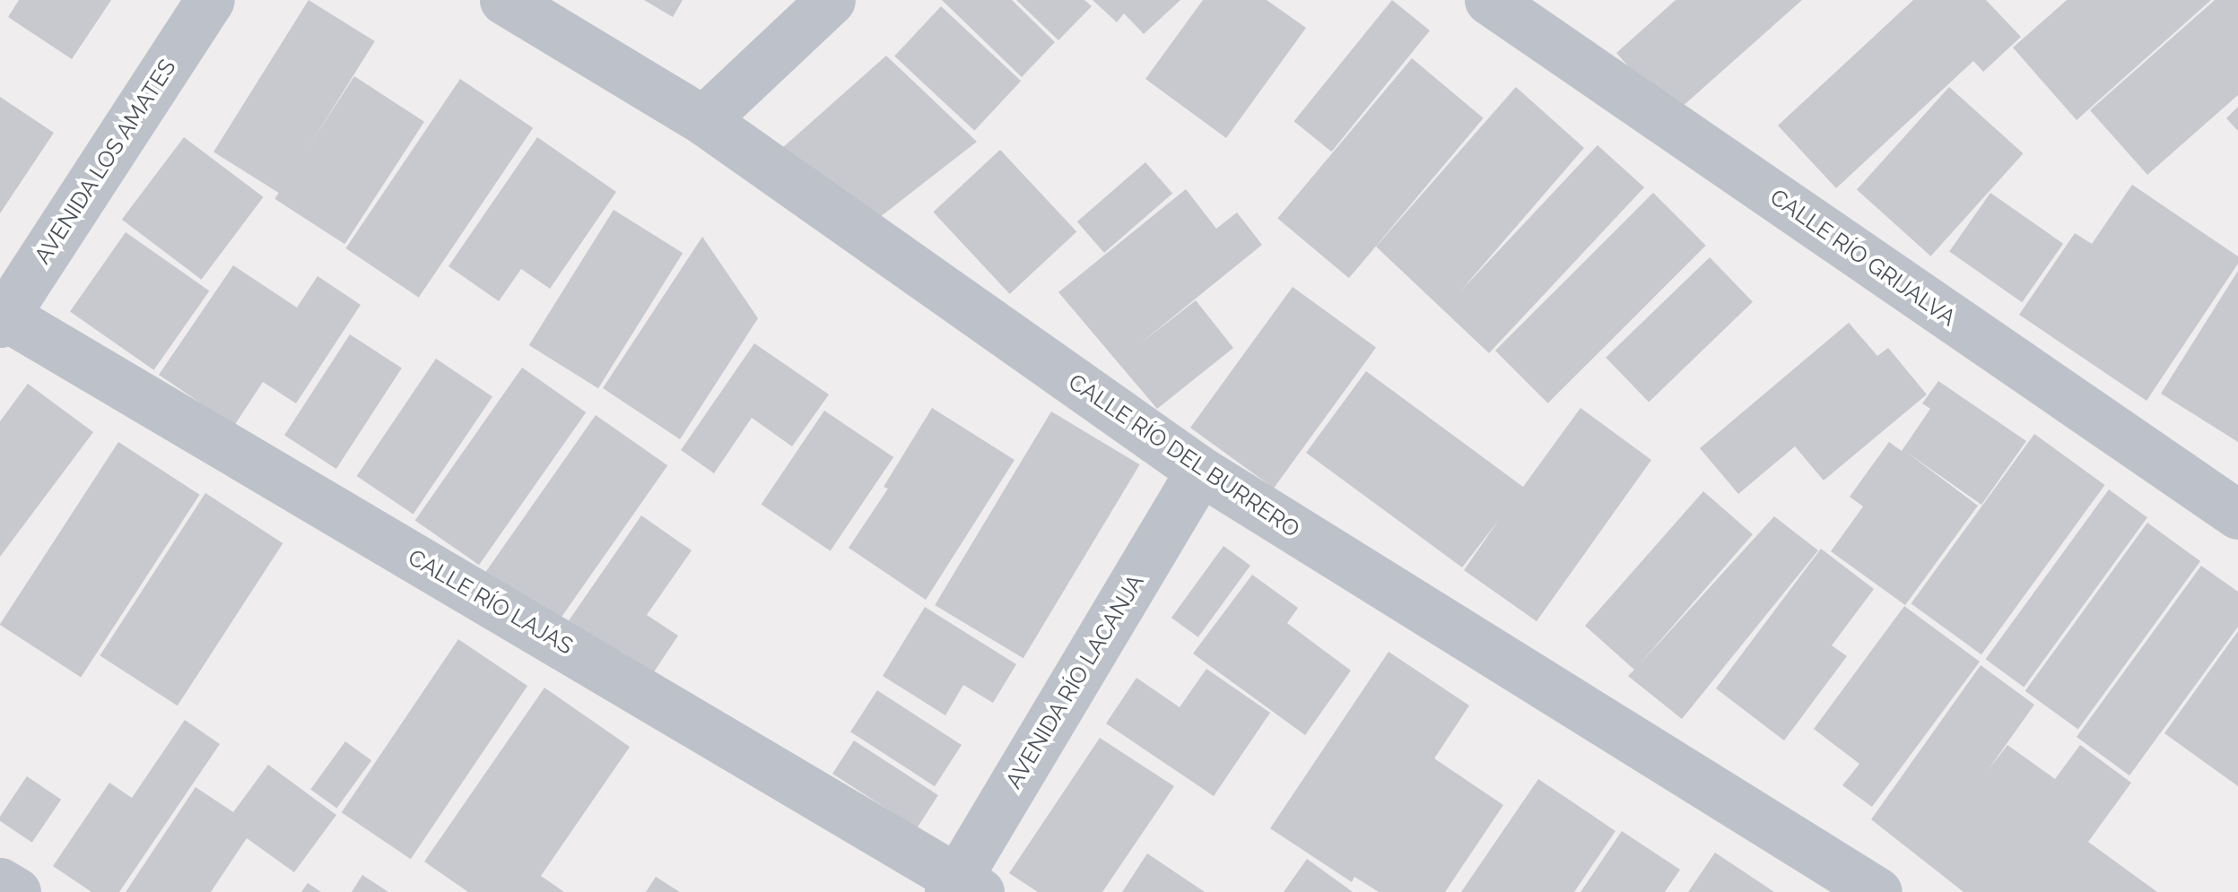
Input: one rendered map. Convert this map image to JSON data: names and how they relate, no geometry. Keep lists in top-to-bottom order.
{
  "streets": {
    "street": [
      "AVENIDA LOS AMATES",
      "CALLE RÍO GRIJALVA",
      "CALLE RÍO DEL BURRERO",
      "CALLE RÍO LAJAS",
      "AVENIDA RÍO LACANJA"
    ]
  },
  "crossings": [
    ["AVENIDA LOS AMATES", "CALLE RÍO LAJAS"],
    ["CALLE RÍO DEL BURRERO", "AVENIDA RÍO LACANJA"],
    ["CALLE RÍO LAJAS", "AVENIDA RÍO LACANJA"]
  ]
}
